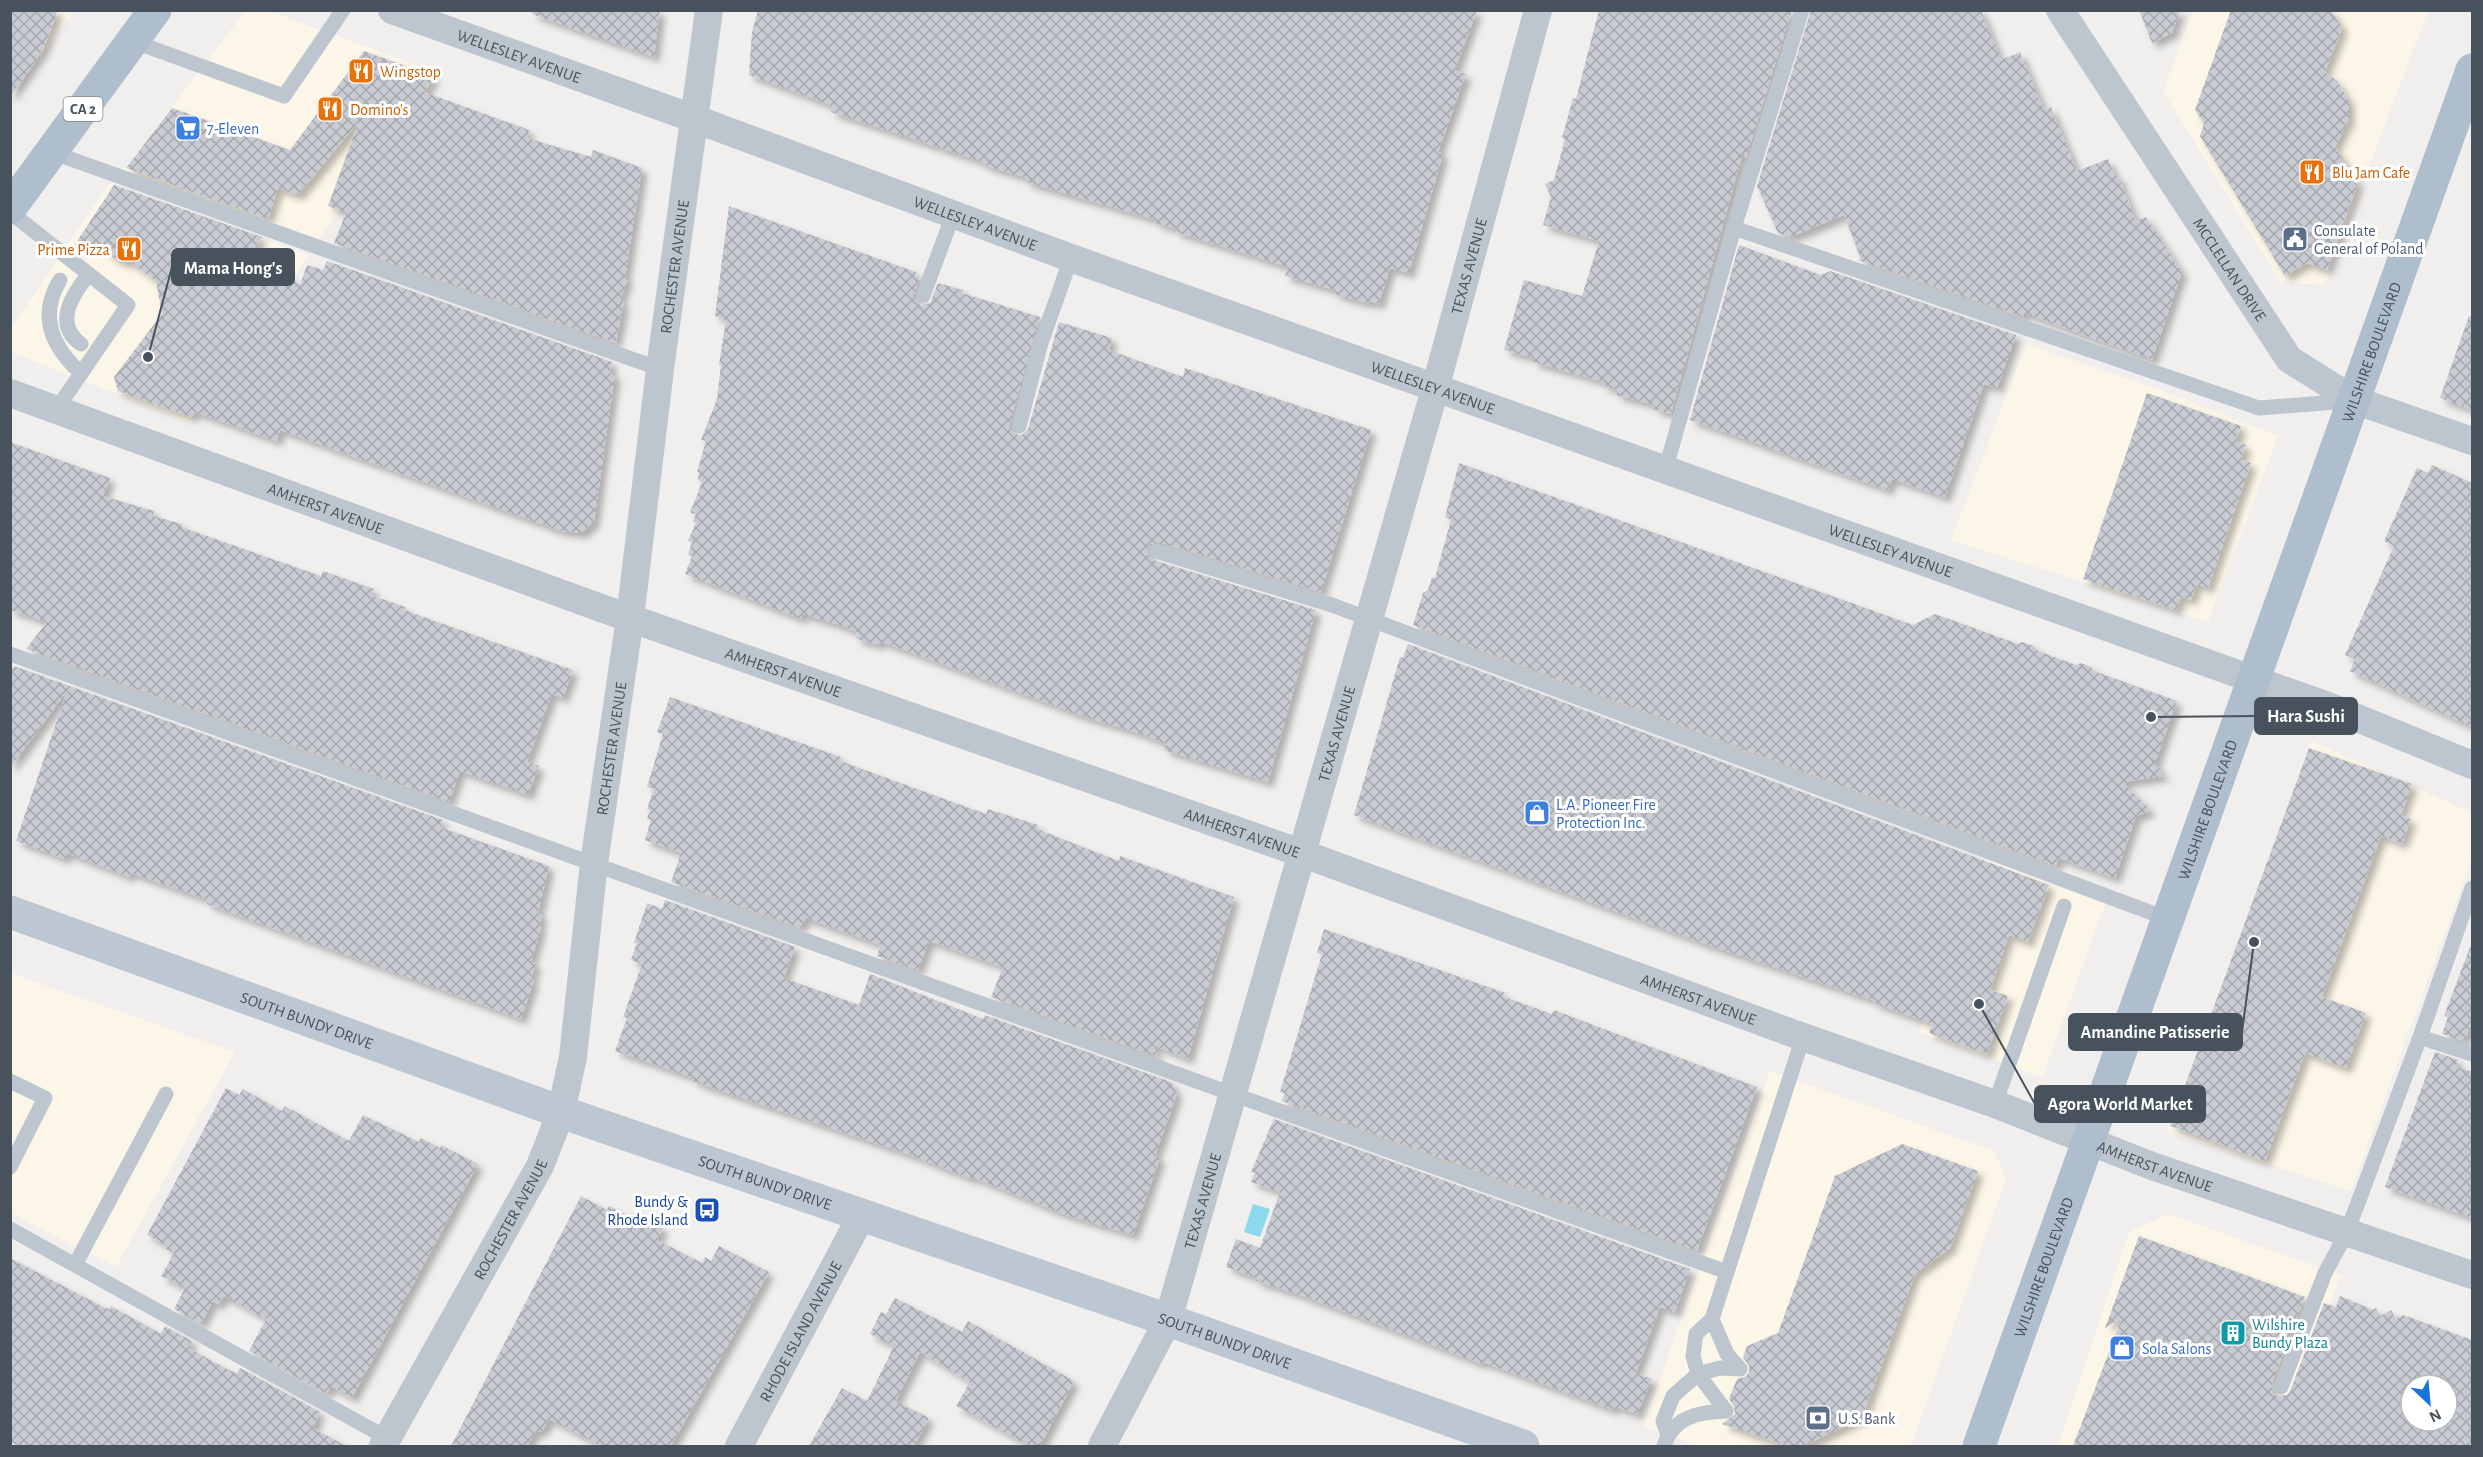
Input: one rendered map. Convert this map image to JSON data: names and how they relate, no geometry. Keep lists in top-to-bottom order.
{
  "streets": {
    "main road": ["CA 2", "WILSHIRE BOULEVARD", "SOUTH BUNDY DRIVE"],
    "street": [
      "WELLESLEY AVENUE",
      "TEXAS AVENUE",
      "ROCHESTER AVENUE",
      "MCCLELLAN DRIVE",
      "AMHERST AVENUE",
      "RHODE ISLAND AVENUE"
    ]
  },
  "crossings": [
    ["WELLESLEY AVENUE", "TEXAS AVENUE"],
    ["WELLESLEY AVENUE", "ROCHESTER AVENUE"],
    ["WELLESLEY AVENUE", "WILSHIRE BOULEVARD"],
    ["TEXAS AVENUE", "AMHERST AVENUE"],
    ["TEXAS AVENUE", "SOUTH BUNDY DRIVE"],
    ["ROCHESTER AVENUE", "AMHERST AVENUE"],
    ["ROCHESTER AVENUE", "SOUTH BUNDY DRIVE"],
    ["MCCLELLAN DRIVE", "WILSHIRE BOULEVARD"],
    ["WILSHIRE BOULEVARD", "AMHERST AVENUE"],
    ["SOUTH BUNDY DRIVE", "RHODE ISLAND AVENUE"]
  ],
  "places": {
    "restaurant": [
      "Wingstop",
      "Domino's",
      "Blu Jam Cafe",
      "Prime Pizza"
    ],
    "supermarket": ["7-Eleven"],
    "public building": ["Consulate General of Poland"],
    "other": [
      "Mama Hong's",
      "Hara Sushi",
      "Amandine Patisserie",
      "Agora World Market"
    ],
    "shop": ["L.A. Pioneer Fire Protection Inc.", "Sola Salons"],
    "bus stop": ["Bundy & Rhode Island"],
    "building": ["Wilshire Bundy Plaza"],
    "bank": ["U.S. Bank"]
  },
  "north": "bottom right"
}
